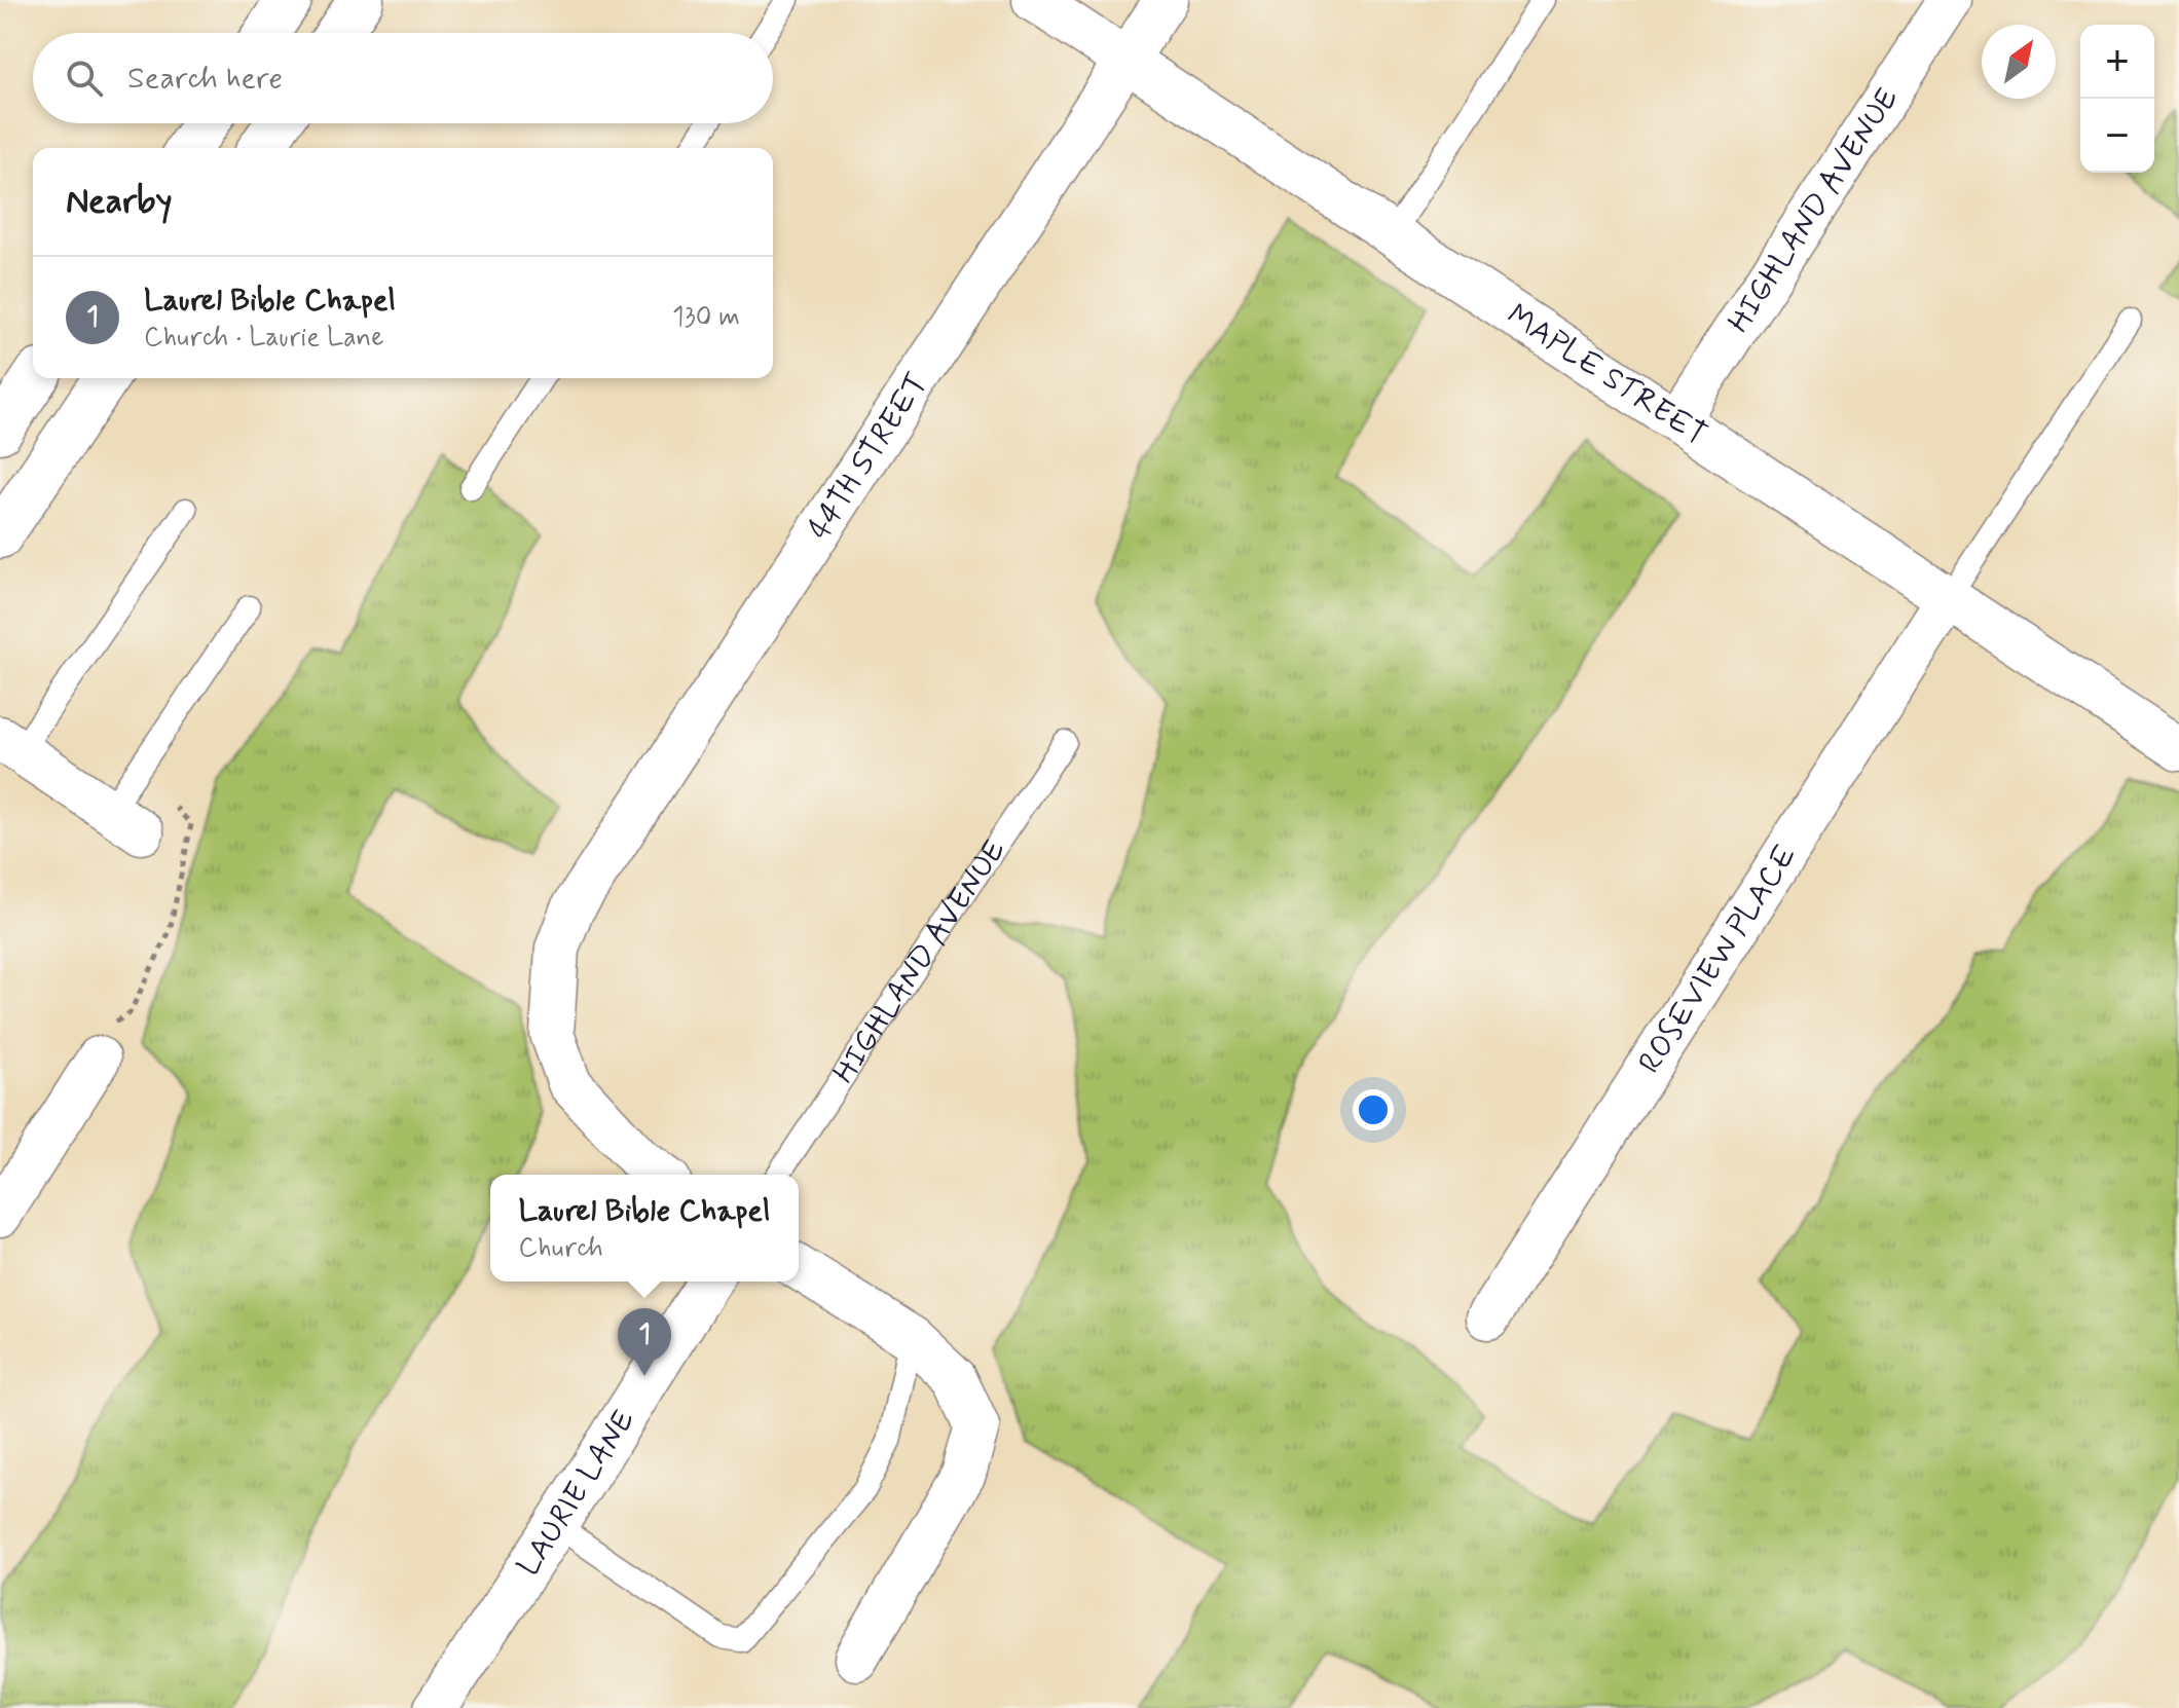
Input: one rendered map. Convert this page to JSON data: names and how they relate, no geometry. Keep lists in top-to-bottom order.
{
  "streets": {
    "street": [
      "HIGHLAND AVENUE",
      "MAPLE STREET",
      "44TH STREET",
      "ROSEVIEW PLACE",
      "LAURIE LANE"
    ]
  },
  "crossings": [
    ["HIGHLAND AVENUE", "MAPLE STREET"],
    ["MAPLE STREET", "44TH STREET"],
    ["MAPLE STREET", "ROSEVIEW PLACE"]
  ],
  "north": "top right",
  "page": {
    "map_buttons": ["+", "−"],
    "search": "Search here",
    "heading": "Nearby",
    "list": [
      {
        "mark": "1",
        "name": "Laurel Bible Chapel",
        "note": "Church · Laurie Lane",
        "value": "130 m"
      }
    ],
    "popup": ["Laurel Bible Chapel", "Church"],
    "pins": "1"
  }
}
